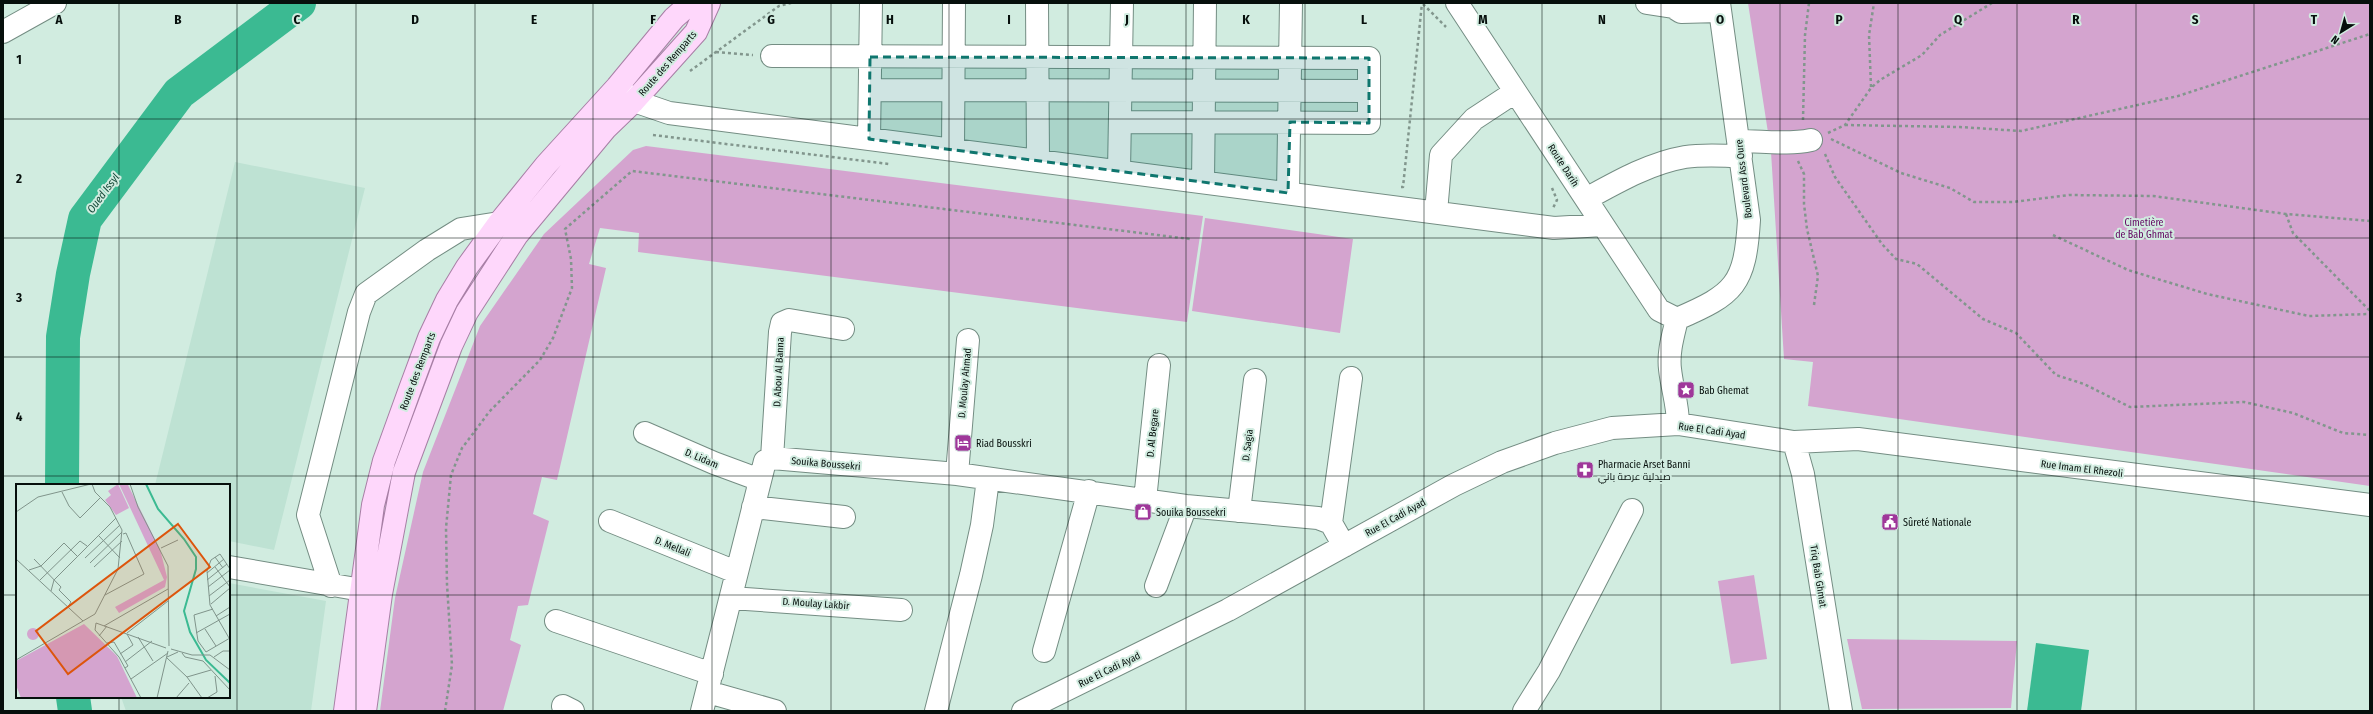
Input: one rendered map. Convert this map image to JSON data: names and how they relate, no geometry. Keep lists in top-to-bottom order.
{
  "streets": {
    "main road": ["Route des Remparts"],
    "street": [
      "Route Darih",
      "Boulevard Ass Oure",
      "D. Abou Al Banna",
      "D. Moulay Ahmad",
      "Rue El Cadi Ayad",
      "D. Al Begare",
      "D. Sagia",
      "D. Lidam",
      "Souika Boussekri",
      "Rue Imam El Rhezoli",
      "D. Mellali",
      "Triq Bab Ghmat",
      "D. Moulay Lakbir"
    ]
  },
  "crossings": [
    ["Route Darih", "Boulevard Ass Oure"],
    ["D. Abou Al Banna", "Souika Boussekri"],
    ["D. Moulay Ahmad", "Souika Boussekri"],
    ["Rue El Cadi Ayad", "Rue Imam El Rhezoli"],
    ["Rue El Cadi Ayad", "Triq Bab Ghmat"],
    ["D. Al Begare", "Souika Boussekri"],
    ["D. Sagia", "Souika Boussekri"],
    ["Rue Imam El Rhezoli", "Triq Bab Ghmat"]
  ],
  "water": ["Oued Issyl"],
  "parks": ["Cimetière de Bab Ghmat"],
  "places": {
    "place": ["Bab Ghemat"],
    "hotel": ["Riad Bousskri"],
    "pharmacy": ["Pharmacie Arset Banni صيدلية عرصة باني"],
    "shop": ["Souika Boussekri"],
    "public building": ["Sûreté Nationale"]
  },
  "north": "bottom left",
  "grid": {
    "columns": [
      "A",
      "B",
      "C",
      "D",
      "E",
      "F",
      "G",
      "H",
      "I",
      "J",
      "K",
      "L",
      "M",
      "N",
      "O",
      "P",
      "Q",
      "R",
      "S",
      "T"
    ],
    "rows": [
      "1",
      "2",
      "3",
      "4"
    ]
  }
}
